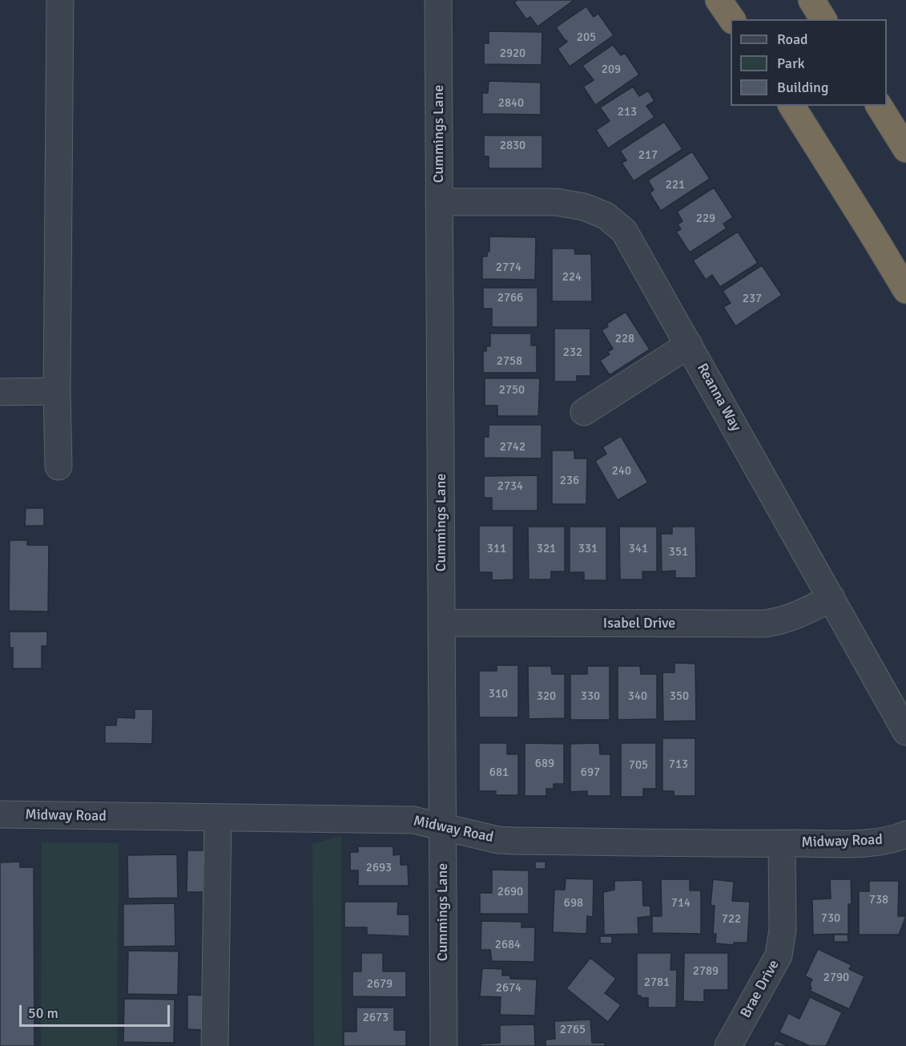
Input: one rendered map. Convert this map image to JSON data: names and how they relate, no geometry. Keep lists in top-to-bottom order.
{
  "streets": {
    "street": [
      "Cummings Lane",
      "Reanna Way",
      "Isabel Drive",
      "Midway Road",
      "Brae Drive"
    ]
  },
  "crossings": [
    ["Cummings Lane", "Reanna Way"],
    ["Cummings Lane", "Isabel Drive"],
    ["Cummings Lane", "Midway Road"],
    ["Reanna Way", "Isabel Drive"],
    ["Midway Road", "Brae Drive"]
  ],
  "house_numbers": [
    "205",
    "2920",
    "209",
    "2840",
    "213",
    "2830",
    "217",
    "221",
    "229",
    "2774",
    "224",
    "2766",
    "237",
    "228",
    "232",
    "2758",
    "2750",
    "2742",
    "240",
    "236",
    "2734",
    "311",
    "321",
    "331",
    "341",
    "351",
    "310",
    "320",
    "330",
    "340",
    "350",
    "689",
    "713",
    "705",
    "681",
    "697",
    "2693",
    "2690",
    "738",
    "698",
    "714",
    "730",
    "722",
    "2684",
    "2789",
    "2790",
    "2781",
    "2679",
    "2674",
    "2673",
    "2765"
  ],
  "legend": ["Road", "Park", "Building"],
  "scale_bar": "50 m"
}
